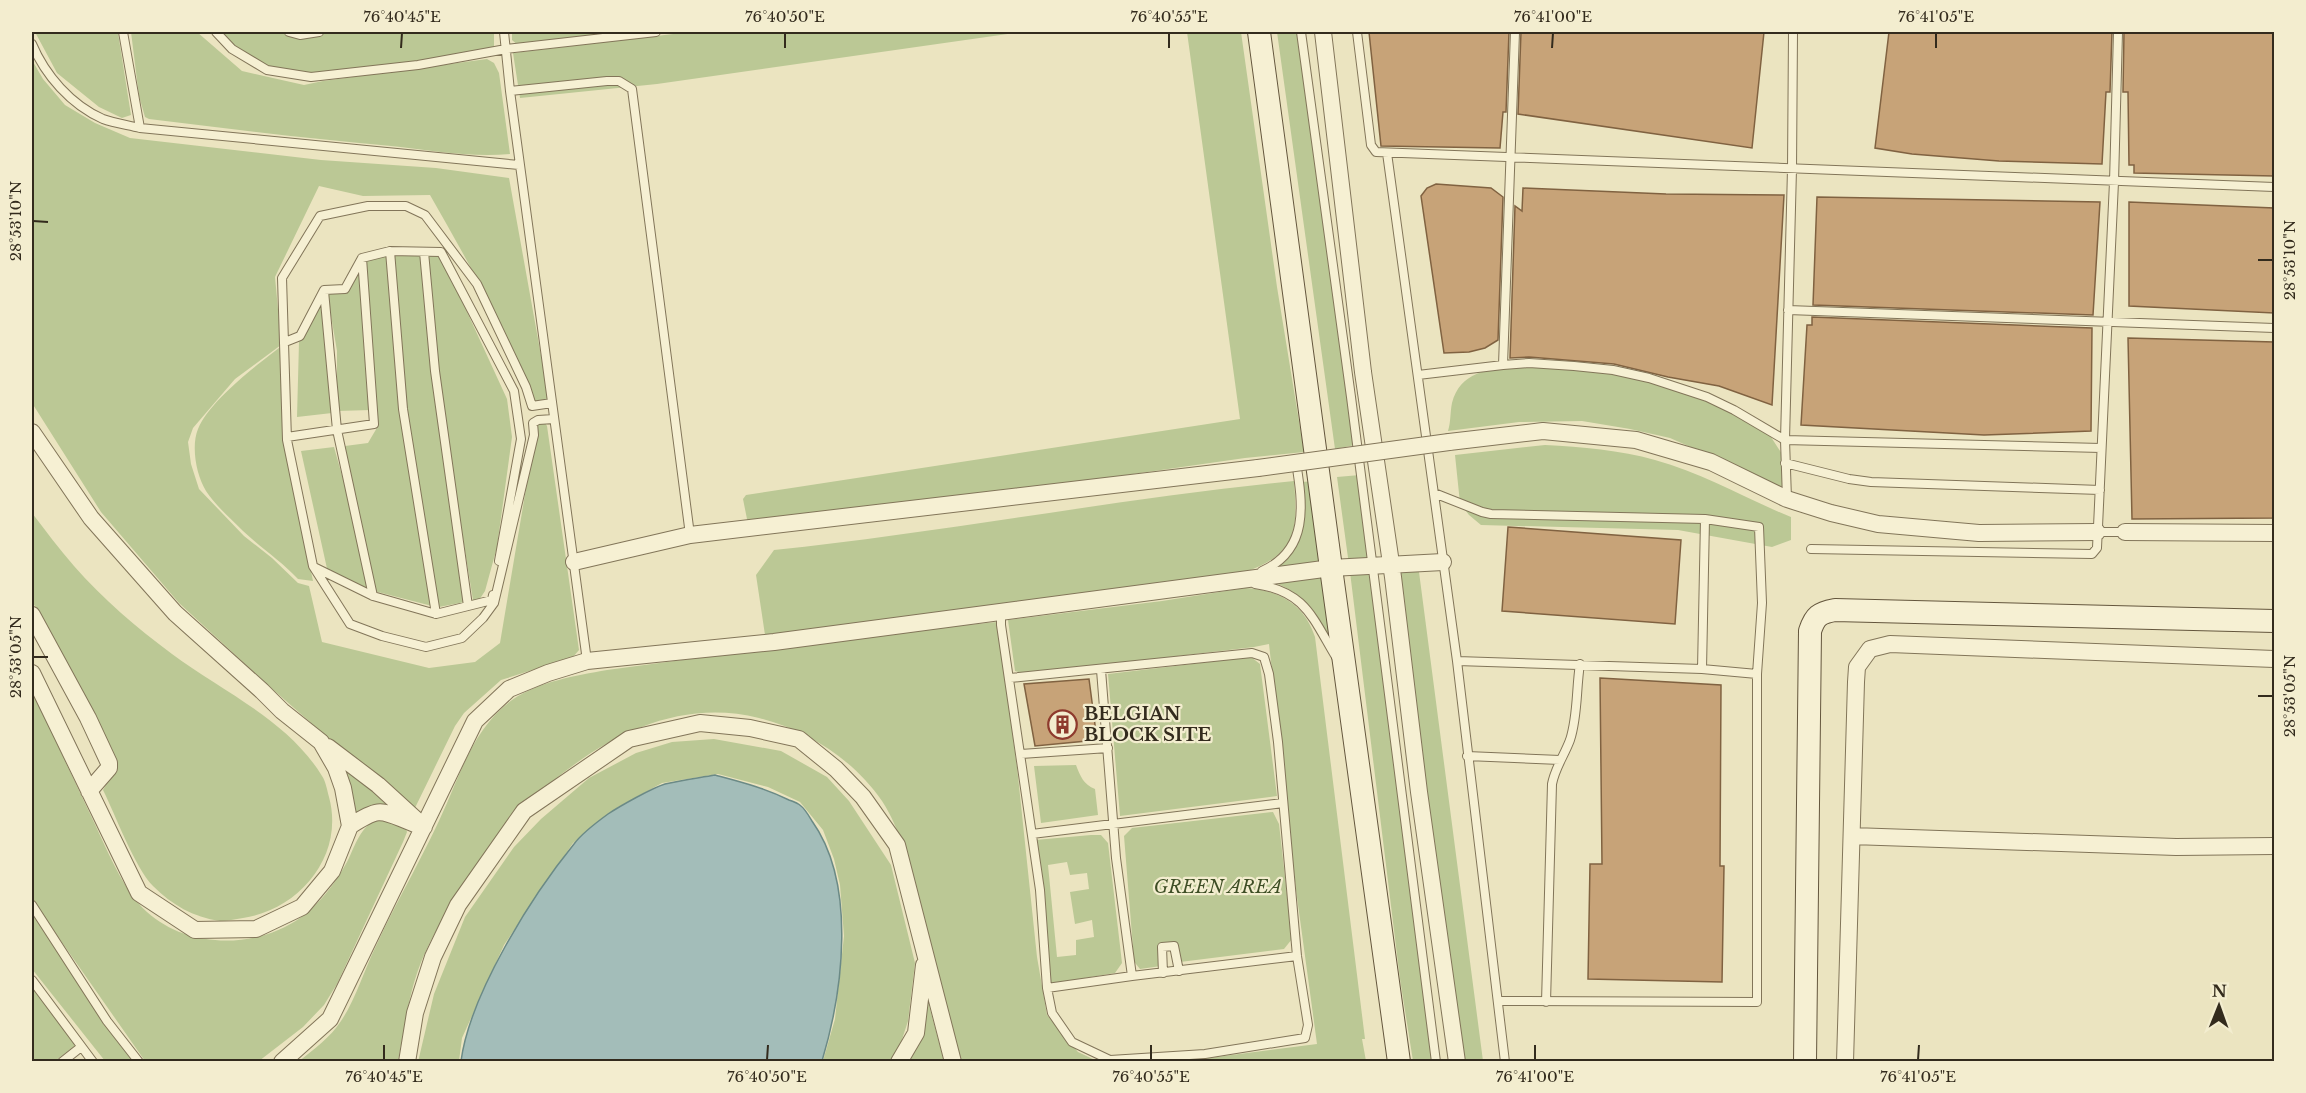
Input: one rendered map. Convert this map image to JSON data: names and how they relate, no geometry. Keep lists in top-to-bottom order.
{
  "parks": ["GREEN AREA"],
  "places": {
    "building": ["BELGIAN BLOCK SITE"]
  },
  "north": "top",
  "coordinates": [
    "76°40'45\"E",
    "76°40'50\"E",
    "76°40'55\"E",
    "76°41'00\"E",
    "76°41'05\"E",
    "28°53'10\"N",
    "28°53'05\"N"
  ]
}
